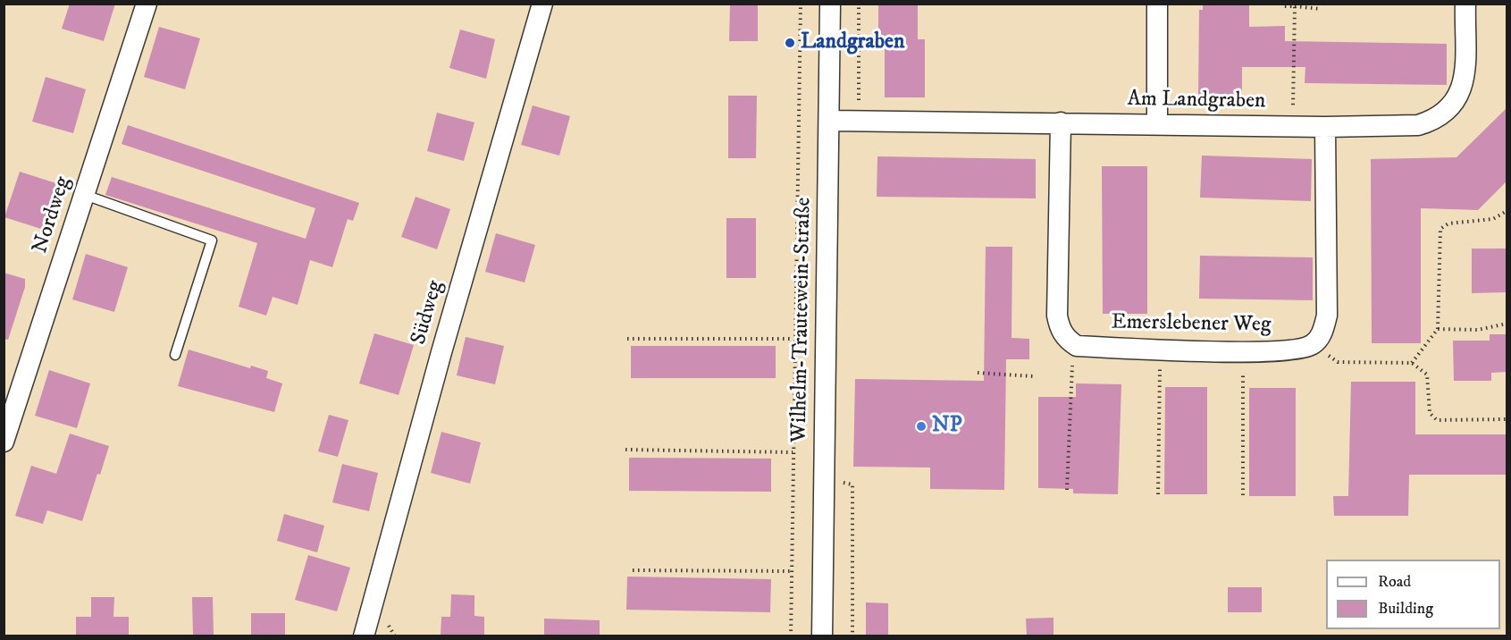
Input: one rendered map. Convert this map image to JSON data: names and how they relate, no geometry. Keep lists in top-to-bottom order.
{
  "streets": {
    "street": [
      "Am Landgraben",
      "Nordweg",
      "Südweg",
      "Wilhelm-Trautewein-Straße",
      "Emerslebener Weg"
    ]
  },
  "crossings": [
    ["Am Landgraben", "Wilhelm-Trautewein-Straße"]
  ],
  "places": ["Landgraben", "NP"],
  "legend": ["Road", "Building"]
}
